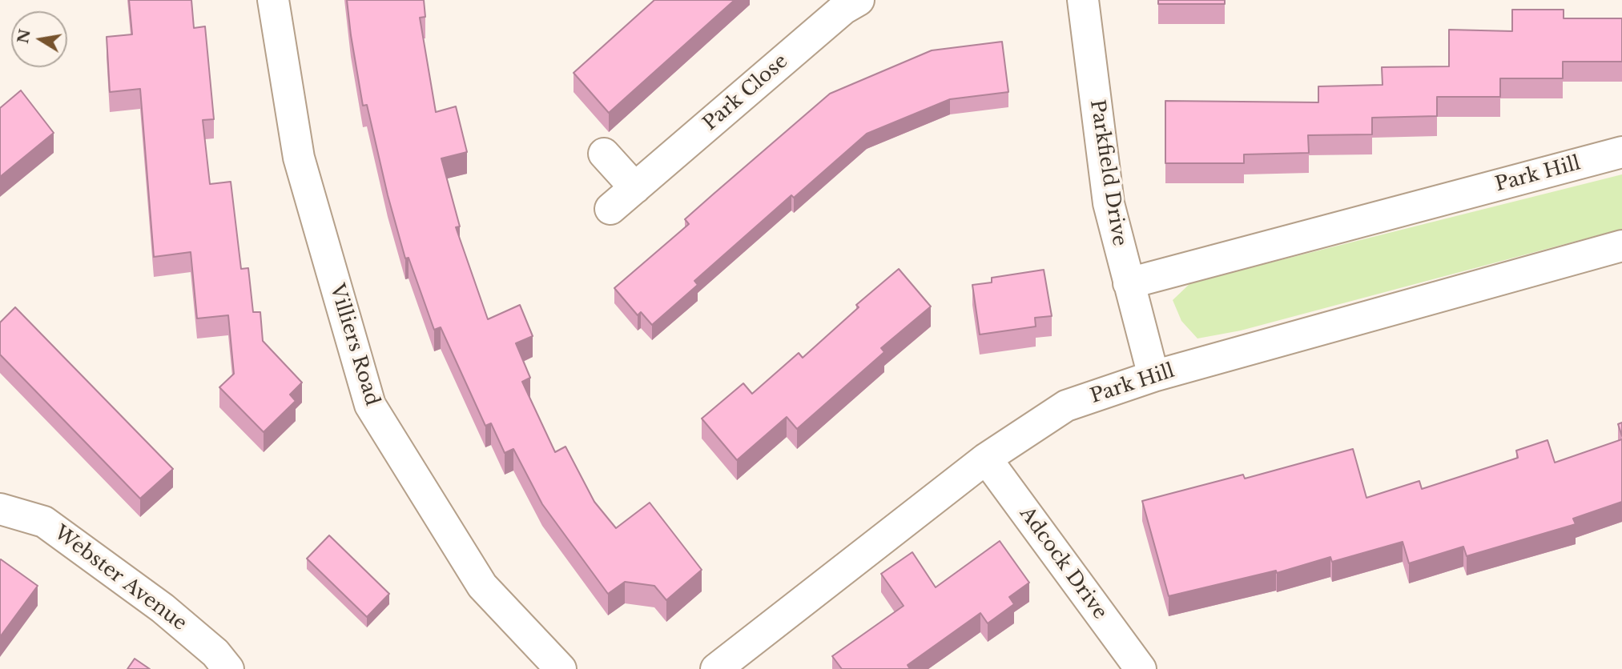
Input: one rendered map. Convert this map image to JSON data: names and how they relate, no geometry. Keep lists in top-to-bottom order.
{
  "streets": {
    "street": [
      "Park Close",
      "Parkfield Drive",
      "Park Hill",
      "Villiers Road",
      "Adcock Drive",
      "Webster Avenue"
    ]
  },
  "crossings": [
    ["Parkfield Drive", "Park Hill"],
    ["Park Hill", "Adcock Drive"]
  ],
  "north": "left"
}
